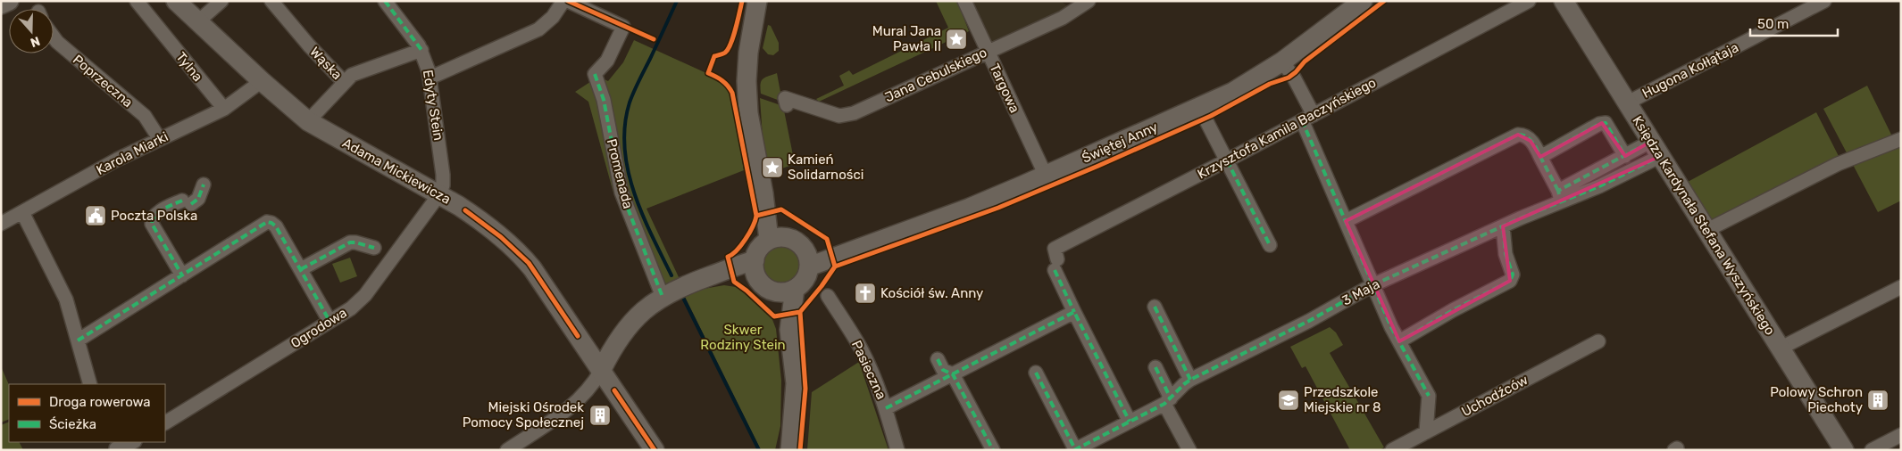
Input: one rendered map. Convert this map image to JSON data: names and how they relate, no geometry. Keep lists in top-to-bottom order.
{
  "streets": {
    "street": [
      "Wąska",
      "Tylna",
      "Hugona Kołłątaja",
      "Jana Cebulskiego",
      "Poprzeczna",
      "Targowa",
      "Edyty Stein",
      "Krzysztofa Kamila Baczyńskiego",
      "Świętej Anny",
      "Karola Miarki",
      "Adama Mickiewicza",
      "Promenada",
      "Księdza Kardynała Stefana Wyszyńskiego",
      "3 Maja",
      "Ogrodowa",
      "Pasieczna",
      "Uchodźców"
    ]
  },
  "crossings": [
    ["Wąska", "Edyty Stein"],
    ["Tylna", "Karola Miarki"],
    ["Hugona Kołłątaja", "Księdza Kardynała Stefana Wyszyńskiego"],
    ["Jana Cebulskiego", "Targowa"],
    ["Poprzeczna", "Karola Miarki"],
    ["Targowa", "Świętej Anny"],
    ["Edyty Stein", "Adama Mickiewicza"],
    ["Edyty Stein", "Ogrodowa"],
    ["Karola Miarki", "Adama Mickiewicza"],
    ["Adama Mickiewicza", "Ogrodowa"],
    ["Księdza Kardynała Stefana Wyszyńskiego", "3 Maja"]
  ],
  "parks": ["Skwer Rodziny Stein"],
  "places": {
    "place": ["Mural Jana Pawła II", "Kamień Solidarności"],
    "public building": ["Poczta Polska"],
    "church": ["Kościół św. Anny"],
    "school or university": ["Przedszkole Miejskie nr 8"],
    "building": ["Polowy Schron Piechoty", "Miejski Ośrodek Pomocy Społecznej"]
  },
  "legend": ["Droga rowerowa", "Ścieżka"],
  "scale_bar": "50 m",
  "north": "bottom"
}
